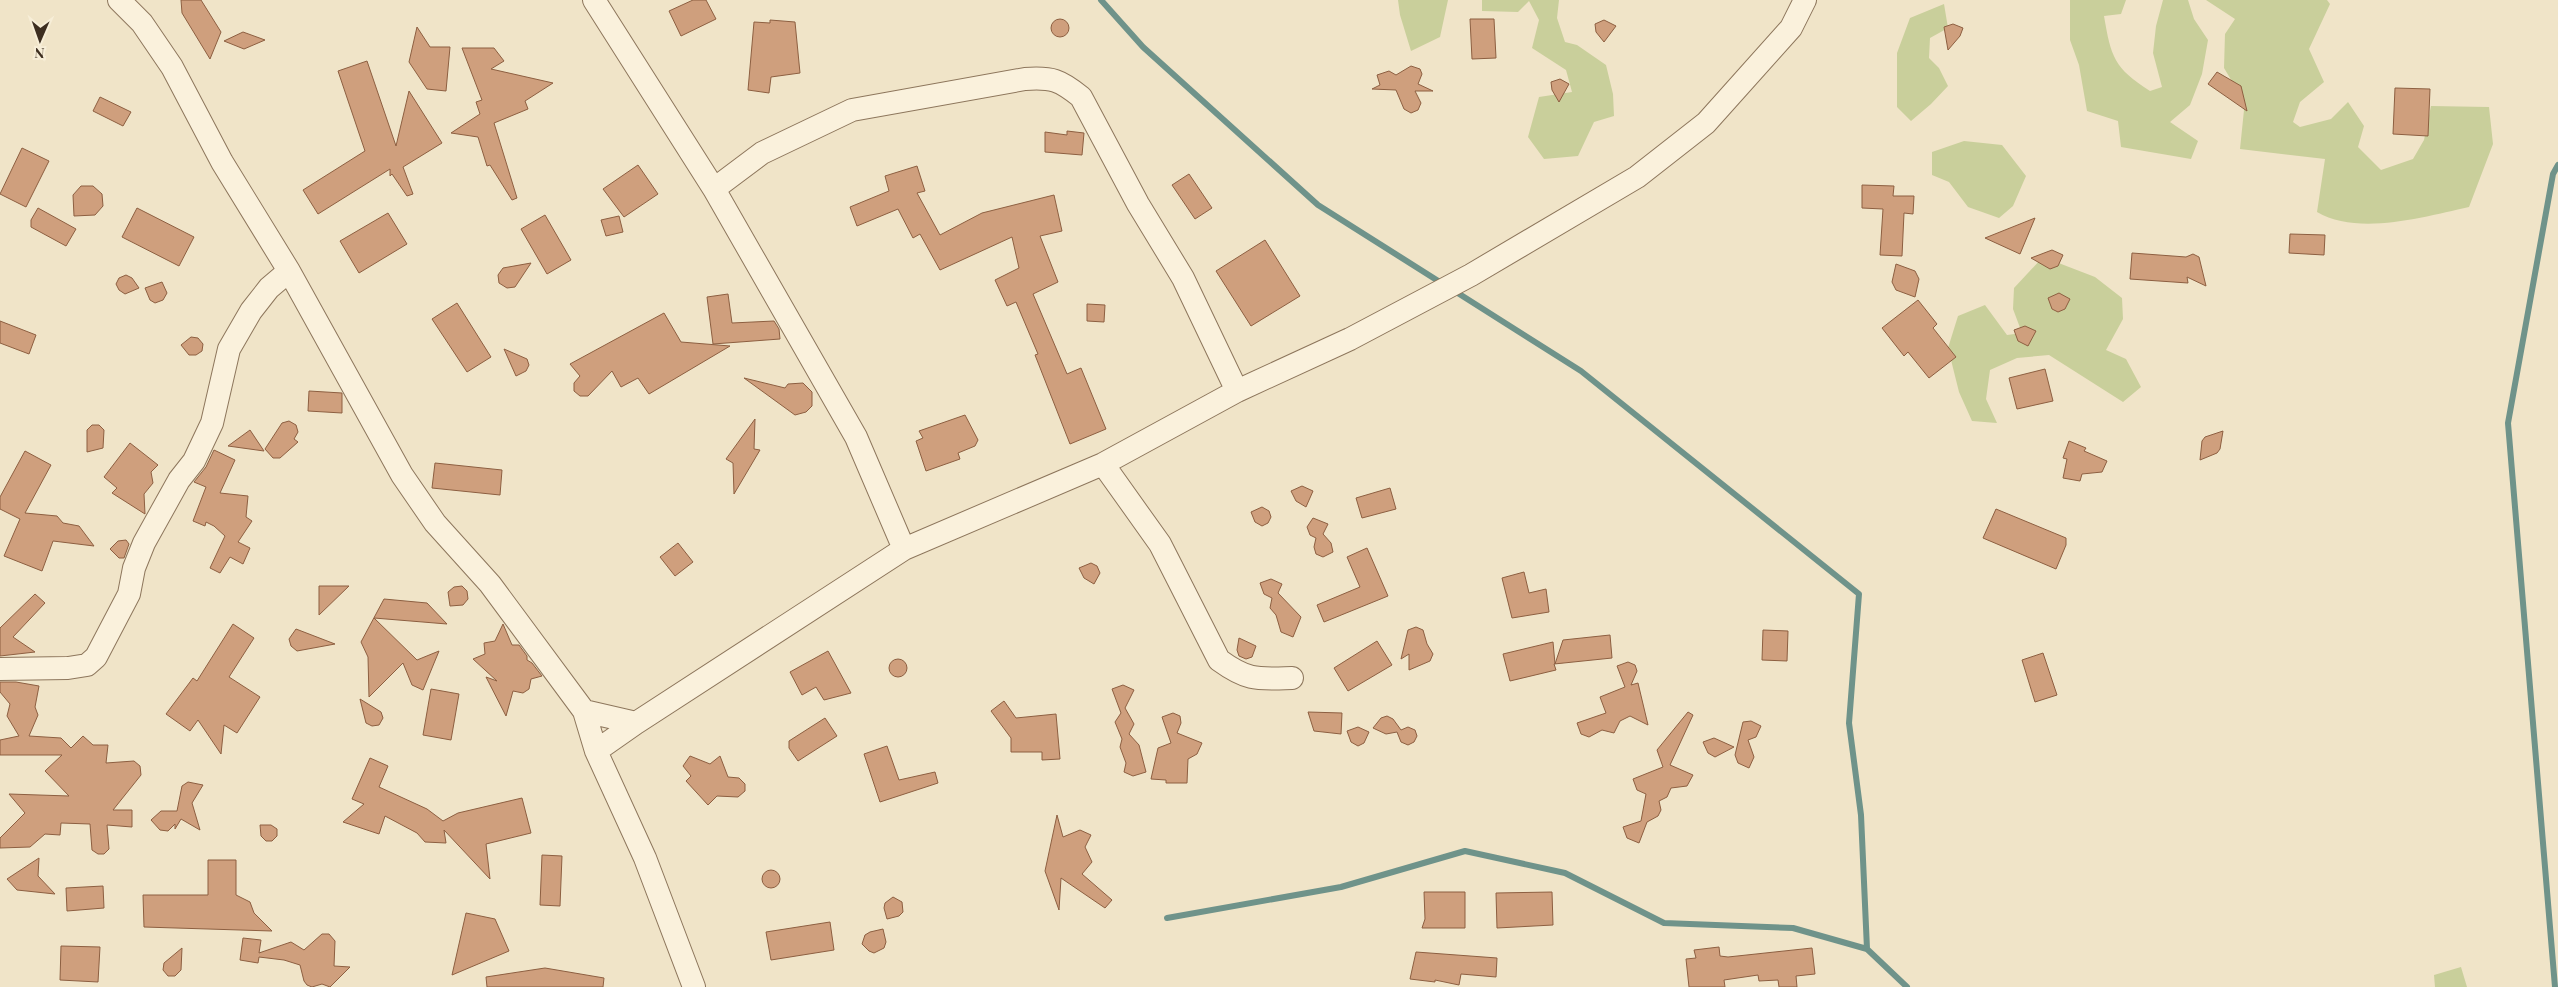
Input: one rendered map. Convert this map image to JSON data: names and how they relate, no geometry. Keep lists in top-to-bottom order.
{
  "north": "bottom"
}
